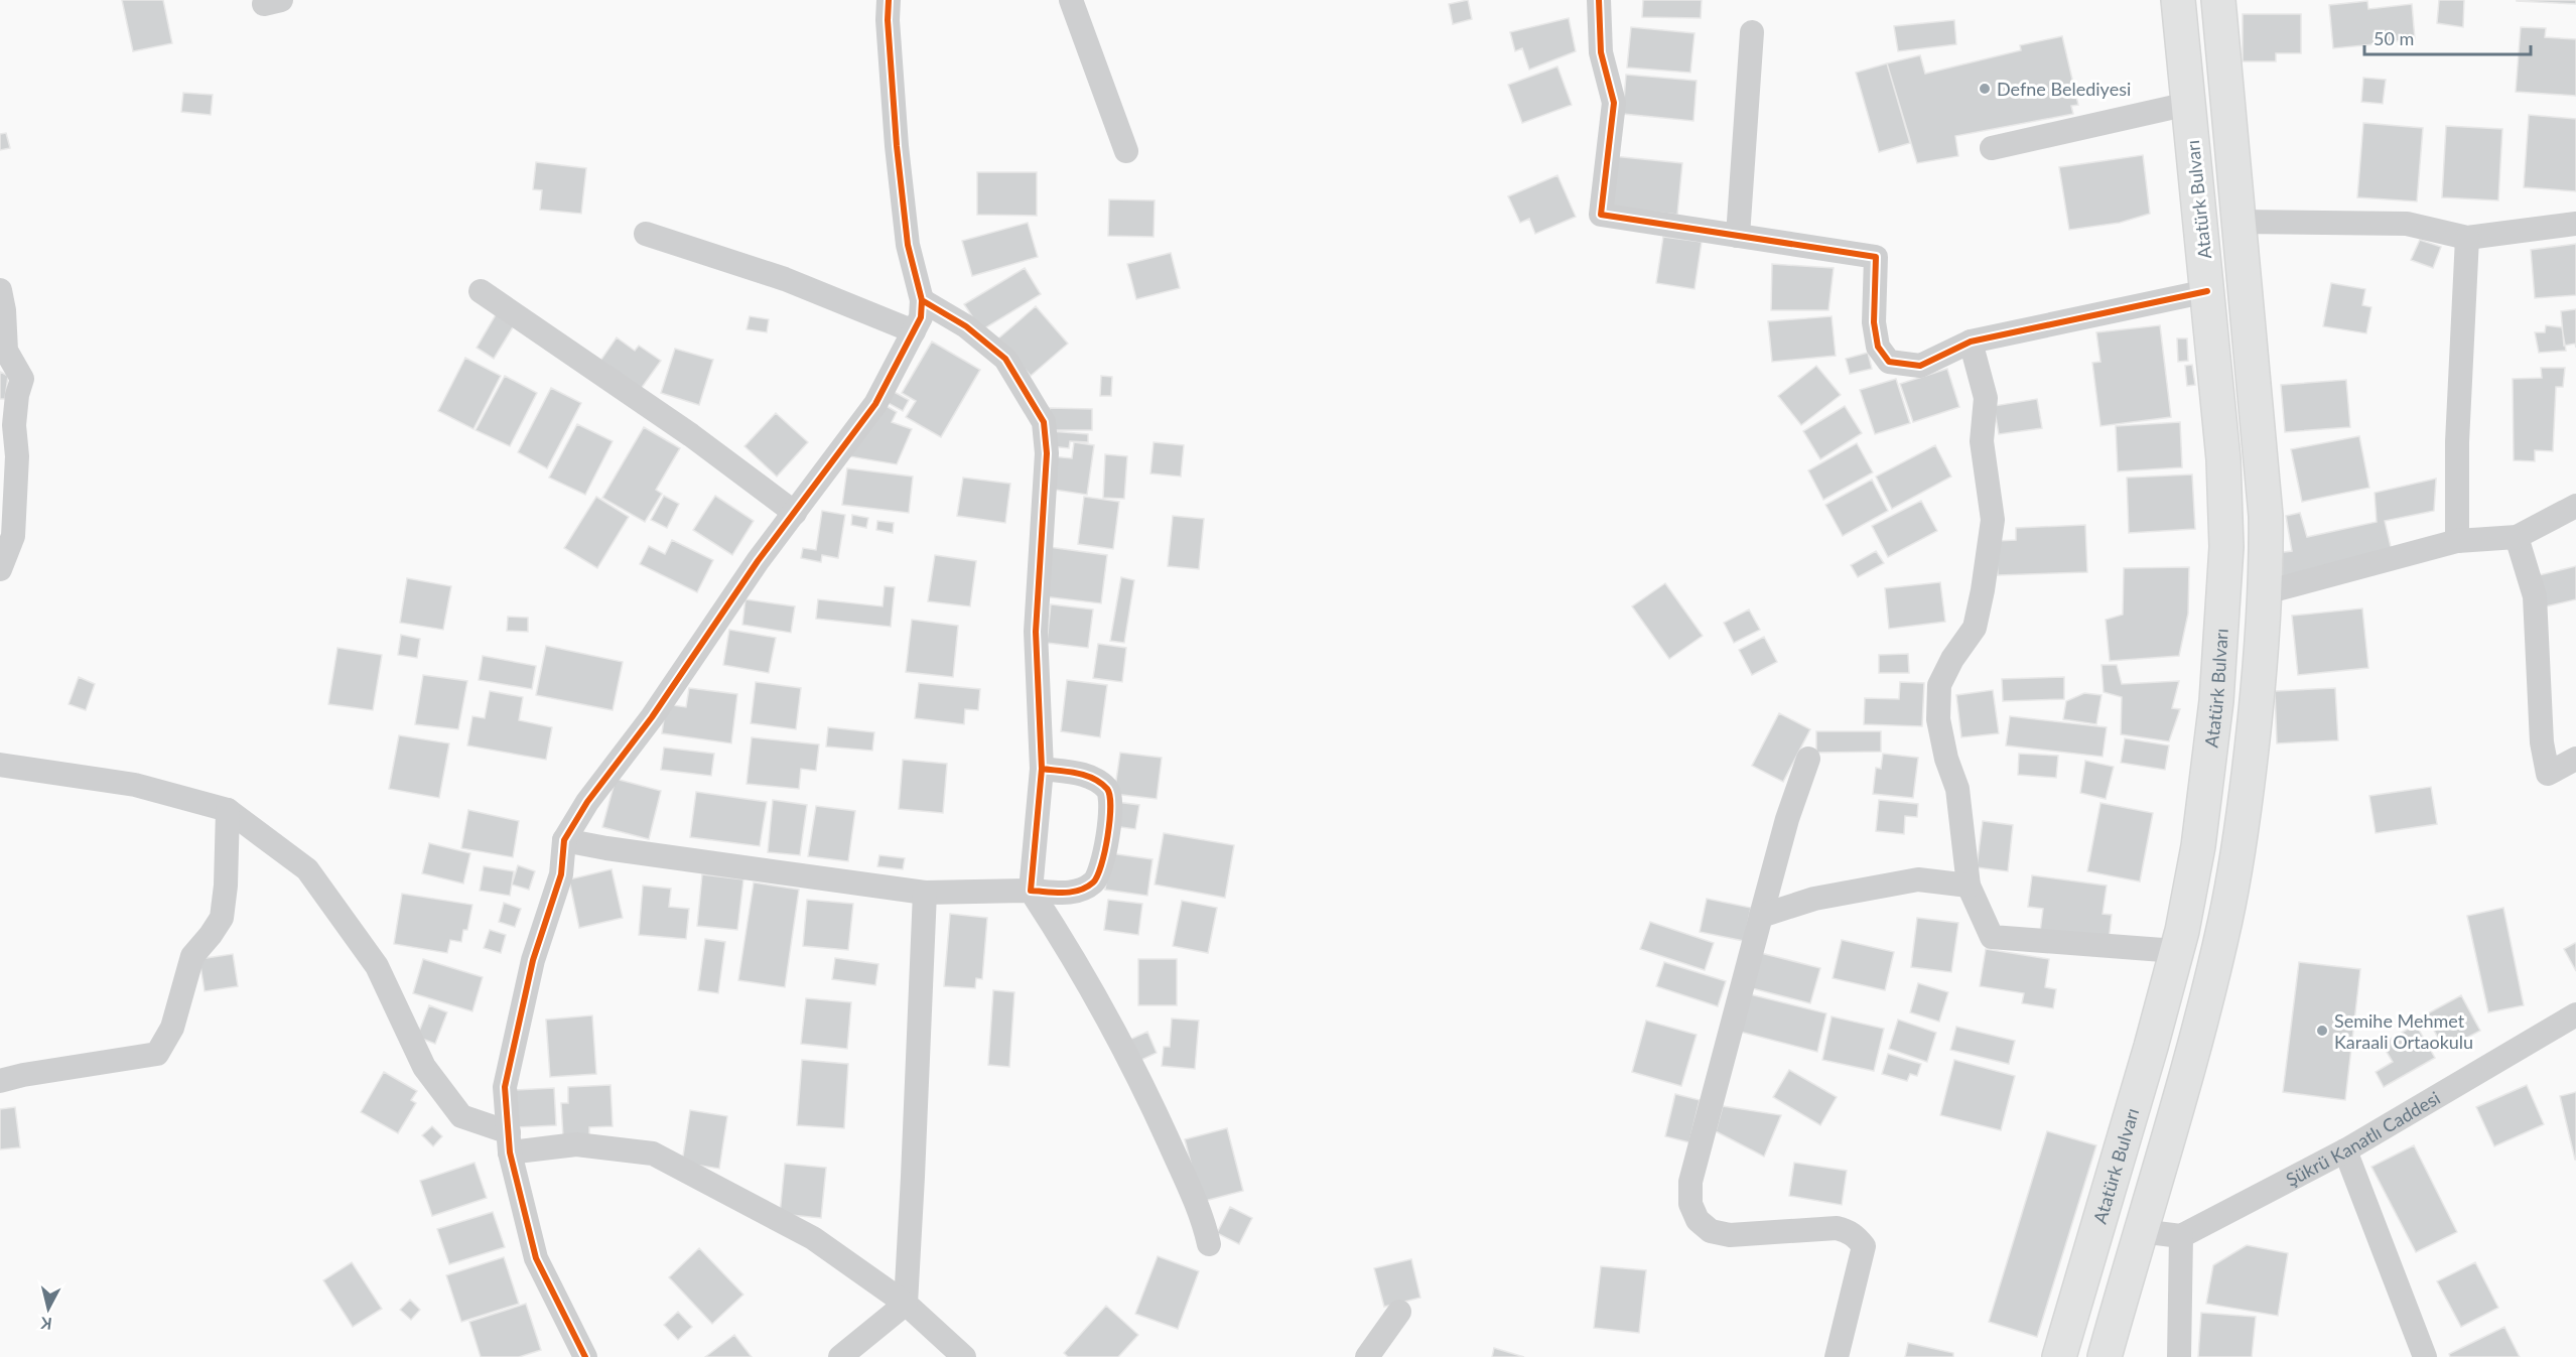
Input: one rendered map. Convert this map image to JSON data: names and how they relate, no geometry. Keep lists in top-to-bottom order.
{
  "streets": {
    "highway": ["Atatürk Bulvarı"],
    "street": ["Şükrü Kanatlı Caddesi"]
  },
  "places": ["Defne Belediyesi", "Semihe Mehmet Karaali Ortaokulu"],
  "scale_bar": "50 m",
  "north": "bottom"
}
